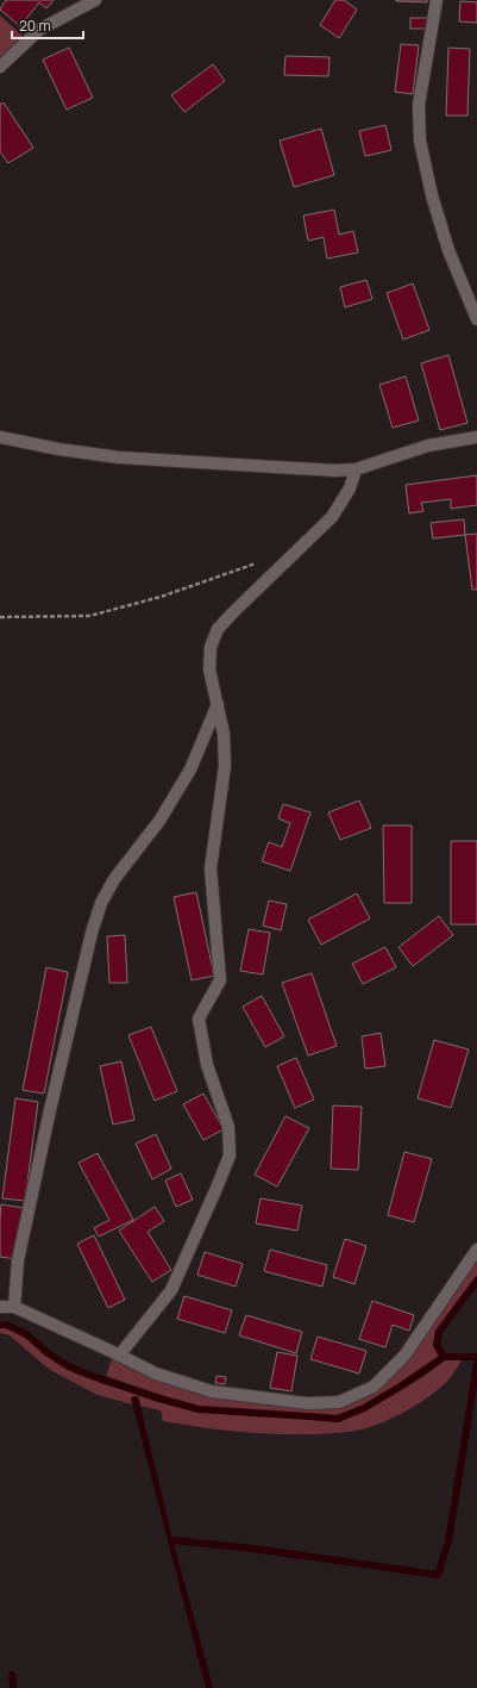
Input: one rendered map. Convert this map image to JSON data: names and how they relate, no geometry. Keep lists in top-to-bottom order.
{
  "scale_bar": "20 m"
}
